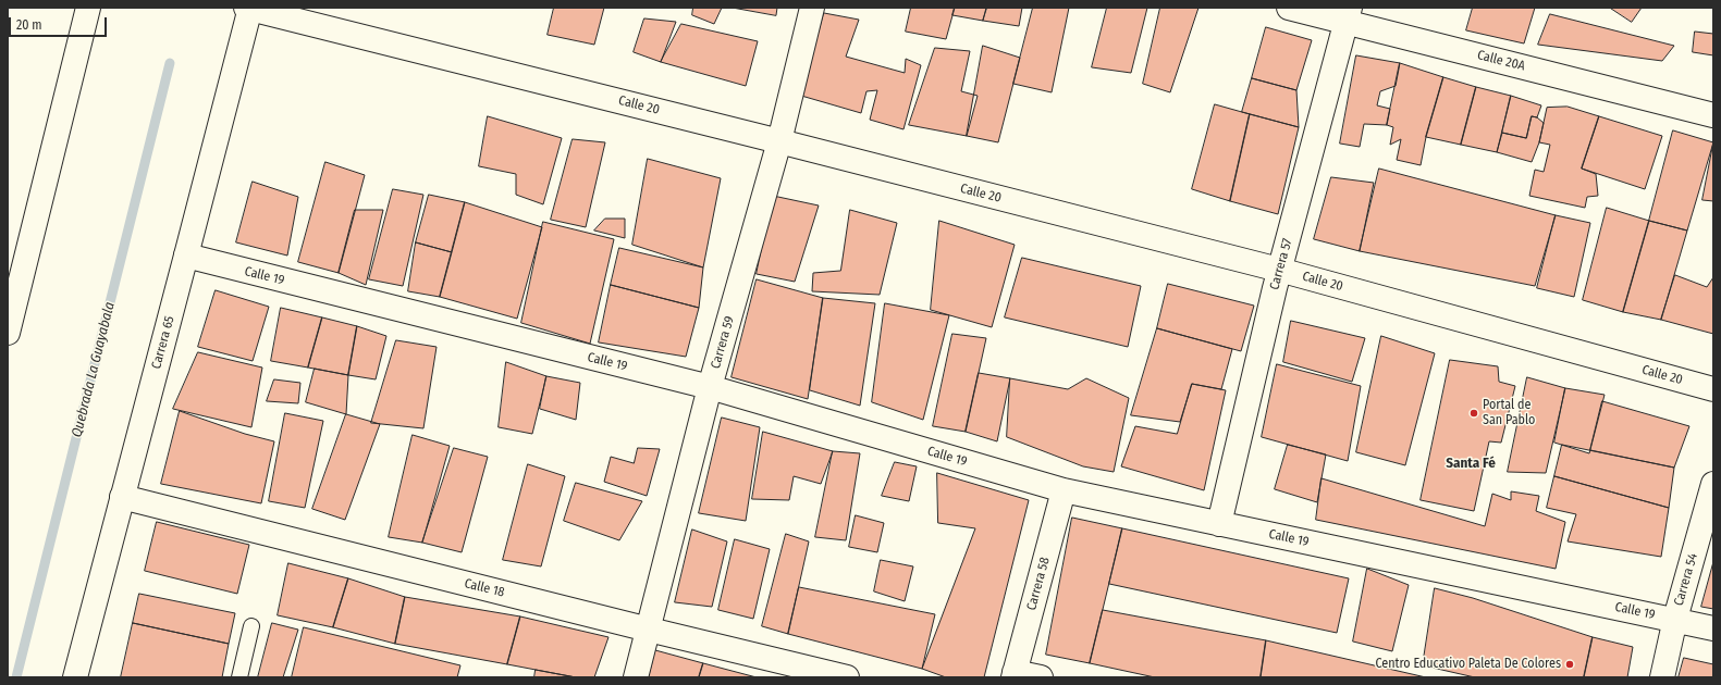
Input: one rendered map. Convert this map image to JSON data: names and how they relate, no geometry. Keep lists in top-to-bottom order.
{
  "streets": {
    "street": [
      "Calle 20A",
      "Calle 20",
      "Carrera 57",
      "Calle 19",
      "Carrera 65",
      "Carrera 59",
      "Carrera 54",
      "Carrera 58",
      "Calle 18"
    ]
  },
  "crossings": [
    ["Calle 20A", "Carrera 57"],
    ["Calle 20", "Carrera 57"],
    ["Calle 20", "Carrera 65"],
    ["Calle 20", "Carrera 59"],
    ["Carrera 57", "Calle 19"],
    ["Calle 19", "Carrera 65"],
    ["Calle 19", "Carrera 59"],
    ["Calle 19", "Carrera 54"],
    ["Calle 19", "Carrera 58"],
    ["Carrera 65", "Calle 18"],
    ["Carrera 59", "Calle 18"]
  ],
  "districts": ["Santa Fé"],
  "water": ["Quebrada La Guayabala"],
  "places": ["Portal de San Pablo", "Centro Educativo Paleta De Colores"],
  "scale_bar": "20 m"
}
